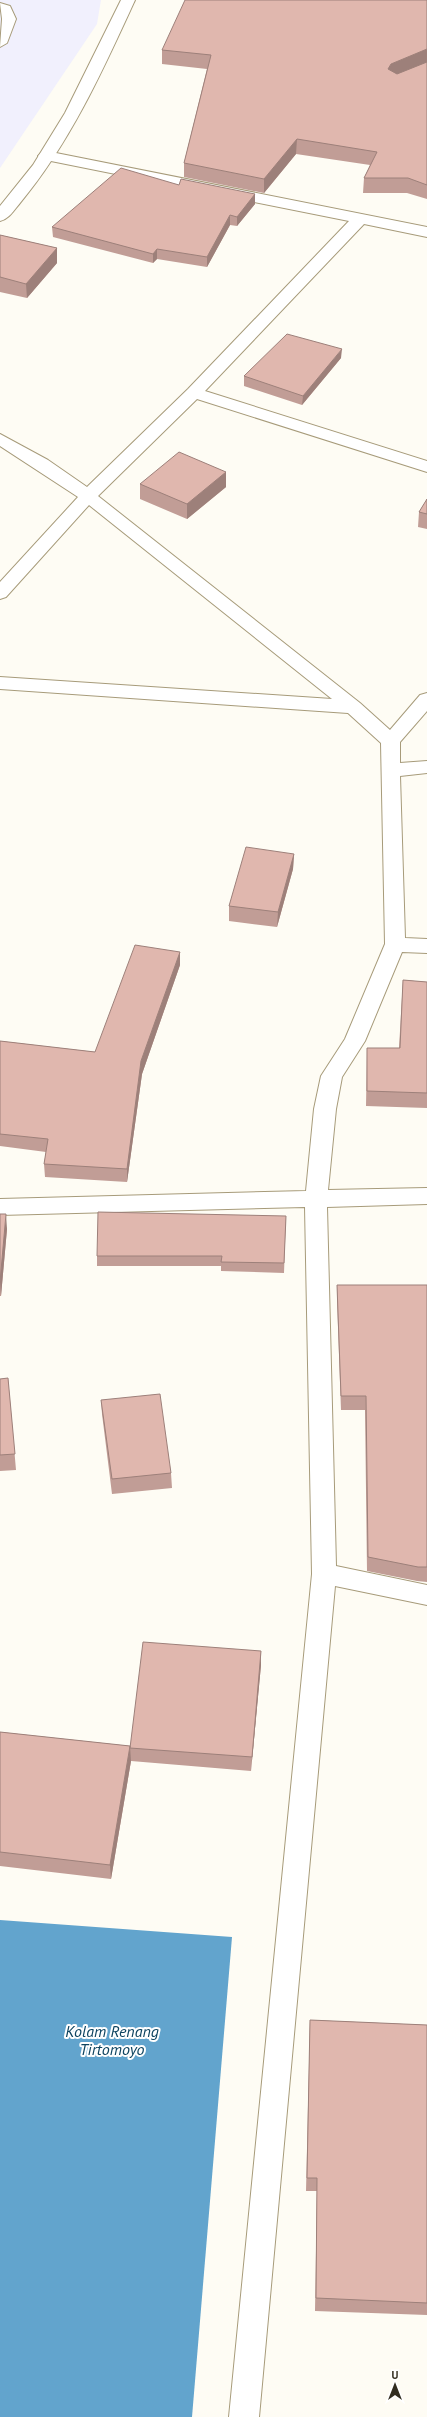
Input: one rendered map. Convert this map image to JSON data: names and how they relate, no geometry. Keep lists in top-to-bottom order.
{
  "water": ["Kolam Renang Tirtomoyo"],
  "north": "top"
}
